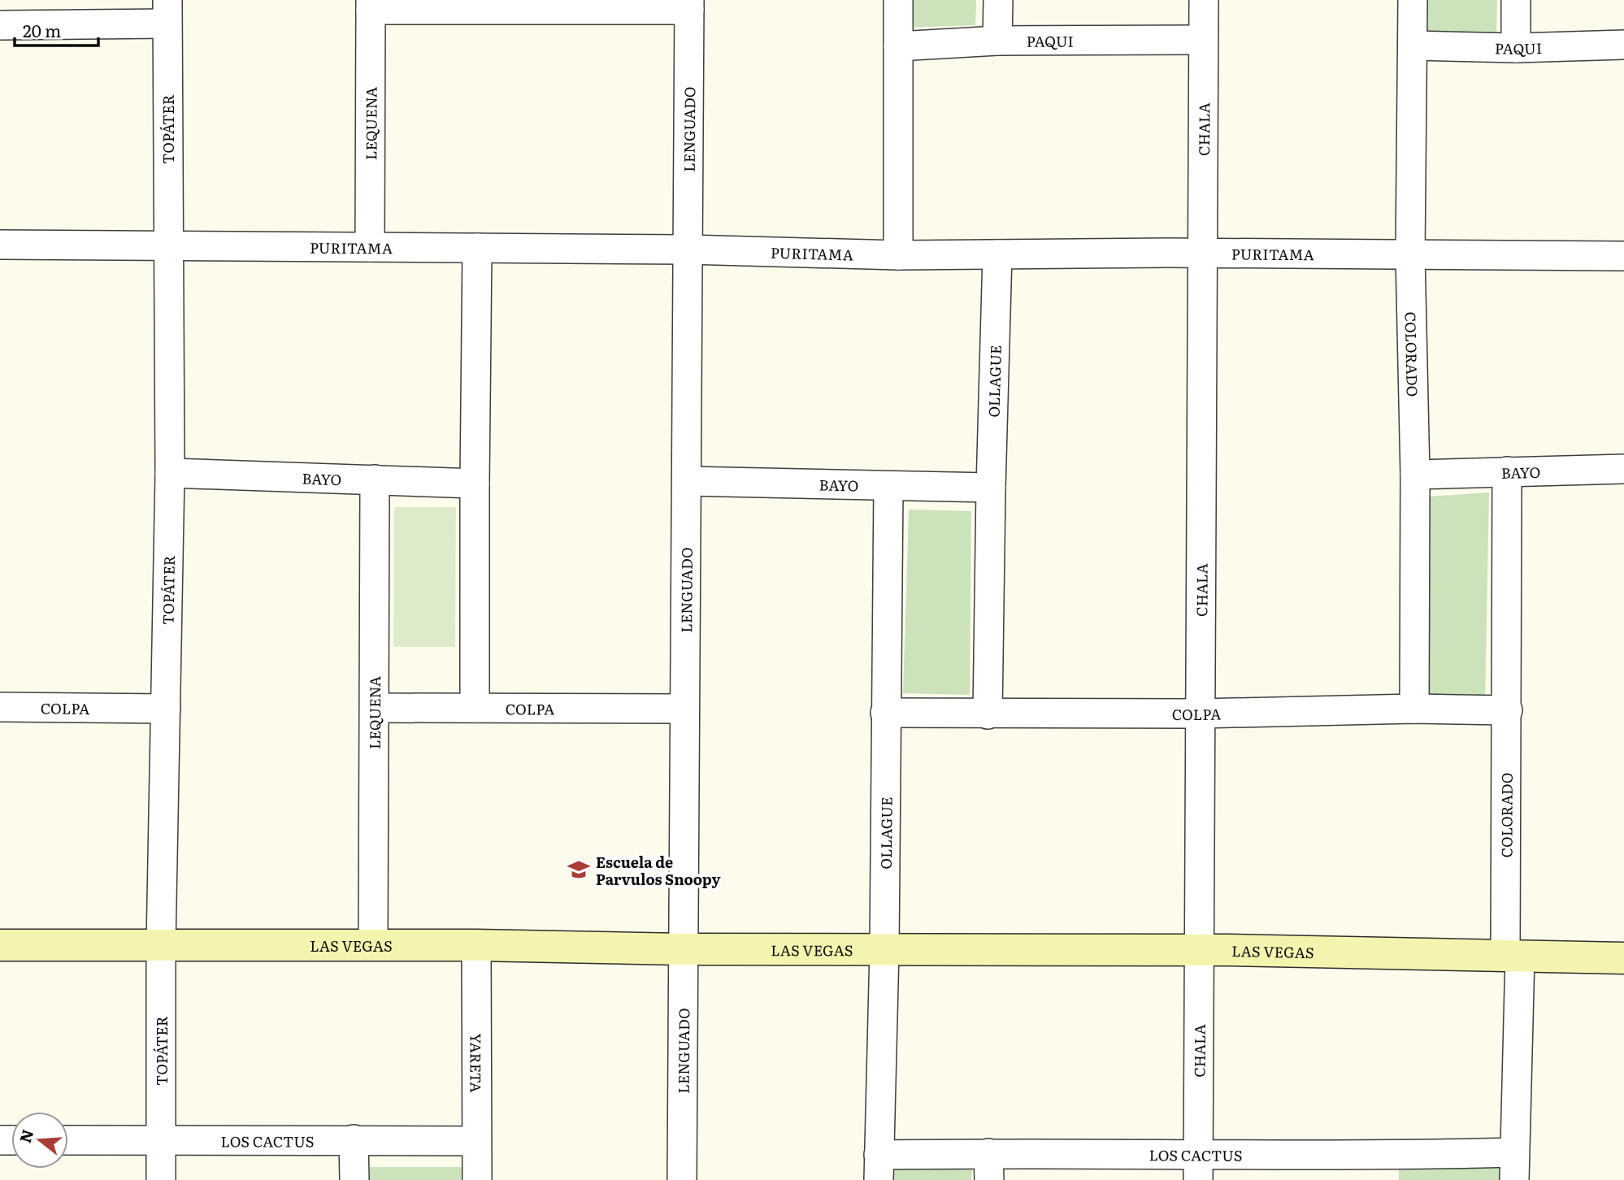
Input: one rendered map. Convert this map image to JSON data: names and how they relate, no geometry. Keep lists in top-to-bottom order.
{
  "streets": {
    "main road": ["LAS VEGAS"],
    "street": [
      "PAQUI",
      "LEQUENA",
      "TOPÁTER",
      "LENGUADO",
      "CHALA",
      "PURITAMA",
      "COLORADO",
      "OLLAGUE",
      "BAYO",
      "COLPA",
      "YARETA",
      "LOS CACTUS"
    ]
  },
  "crossings": [
    ["PAQUI", "CHALA"],
    ["PAQUI", "COLORADO"],
    ["LEQUENA", "PURITAMA"],
    ["LEQUENA", "BAYO"],
    ["LEQUENA", "COLPA"],
    ["LEQUENA", "LAS VEGAS"],
    ["TOPÁTER", "PURITAMA"],
    ["TOPÁTER", "BAYO"],
    ["TOPÁTER", "COLPA"],
    ["TOPÁTER", "LAS VEGAS"],
    ["TOPÁTER", "LOS CACTUS"],
    ["LENGUADO", "PURITAMA"],
    ["LENGUADO", "BAYO"],
    ["LENGUADO", "COLPA"],
    ["LENGUADO", "LAS VEGAS"],
    ["CHALA", "PURITAMA"],
    ["CHALA", "COLPA"],
    ["CHALA", "LAS VEGAS"],
    ["CHALA", "LOS CACTUS"],
    ["PURITAMA", "COLORADO"],
    ["PURITAMA", "OLLAGUE"],
    ["COLORADO", "BAYO"],
    ["COLORADO", "COLPA"],
    ["COLORADO", "LAS VEGAS"],
    ["COLORADO", "LOS CACTUS"],
    ["OLLAGUE", "BAYO"],
    ["OLLAGUE", "COLPA"],
    ["OLLAGUE", "LAS VEGAS"],
    ["OLLAGUE", "LOS CACTUS"],
    ["LAS VEGAS", "YARETA"],
    ["YARETA", "LOS CACTUS"]
  ],
  "places": {
    "school or university": ["Escuela de Parvulos Snoopy"]
  },
  "scale_bar": "20 m",
  "north": "left"
}
